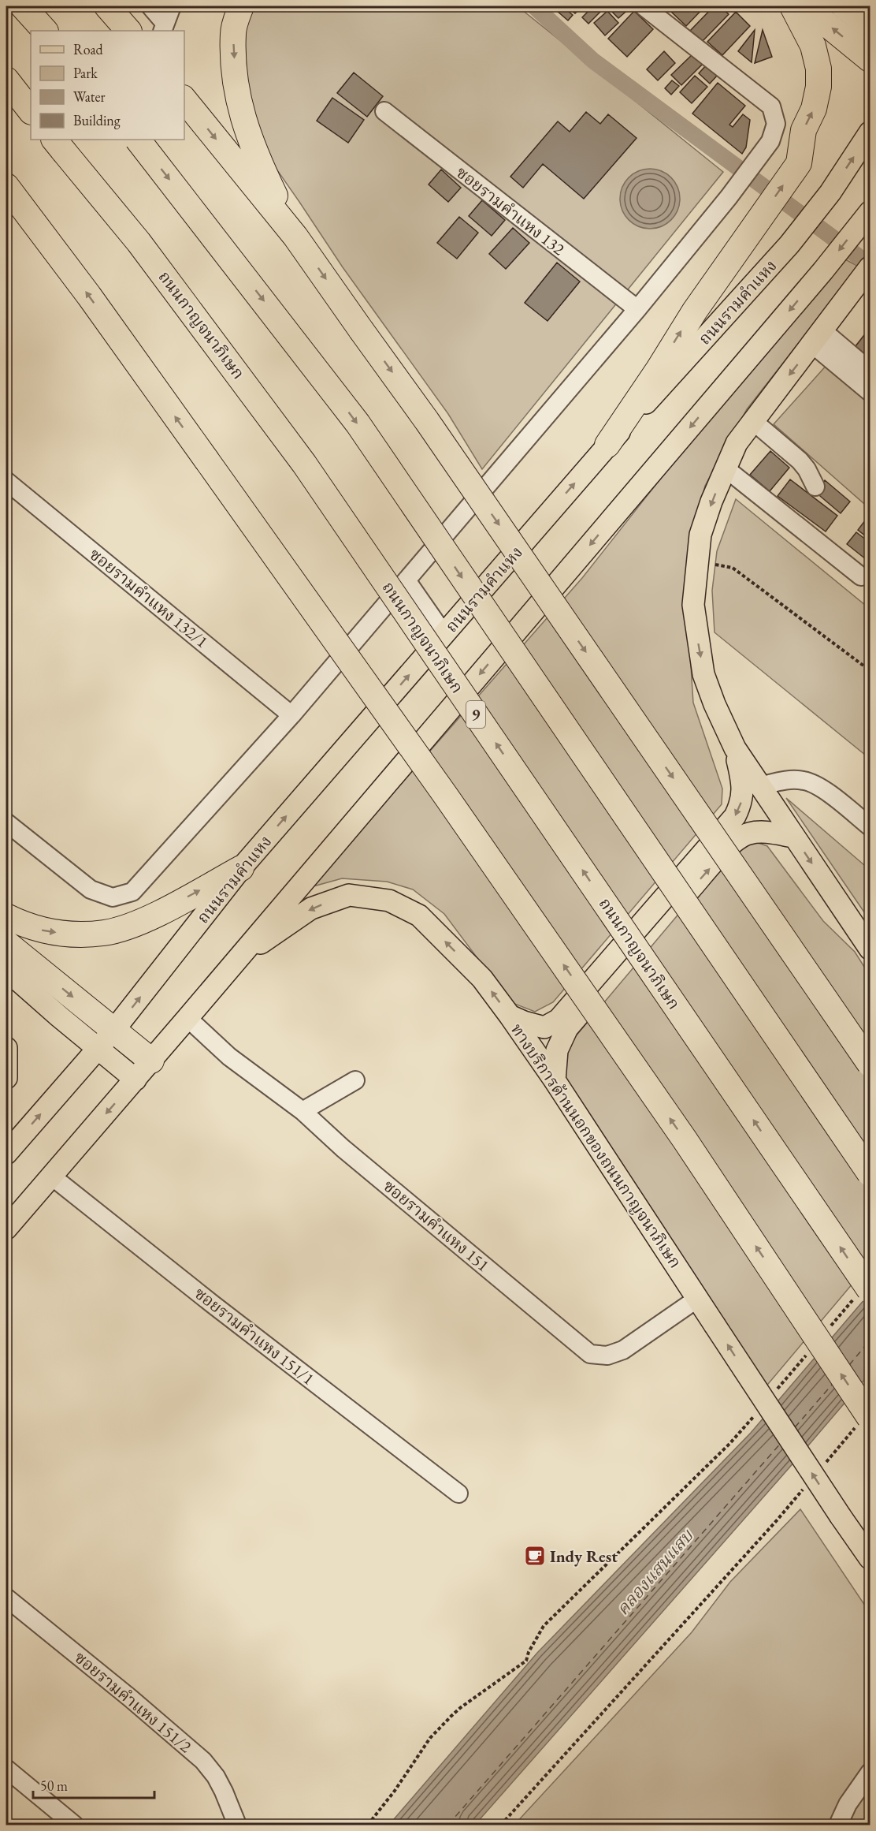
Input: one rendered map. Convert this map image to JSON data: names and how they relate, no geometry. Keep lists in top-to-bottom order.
{
  "streets": {
    "highway": ["ถนนกาญจนาภิเษก", "9"],
    "main road": ["ถนนรามคำแหง", "ทางบริการด้านนอกของถนนกาญจนาภิเษก"],
    "street": [
      "ซอยรามคำแหง 132",
      "ซอยรามคำแหง 132/1",
      "ซอยรามคำแหง 151",
      "ซอยรามคำแหง 151/1",
      "ซอยรามคำแหง 151/2"
    ]
  },
  "crossings": [
    ["ทางบริการด้านนอกของถนนกาญจนาภิเษก", "ซอยรามคำแหง 151"]
  ],
  "one_way": ["ทางบริการด้านนอกของถนนกาญจนาภิเษก"],
  "water": ["คลองแสนแสบ"],
  "places": {
    "cafe": ["Indy Rest"]
  },
  "legend": [
    "Road",
    "Park",
    "Water",
    "Building"
  ],
  "scale_bar": "50 m"
}
